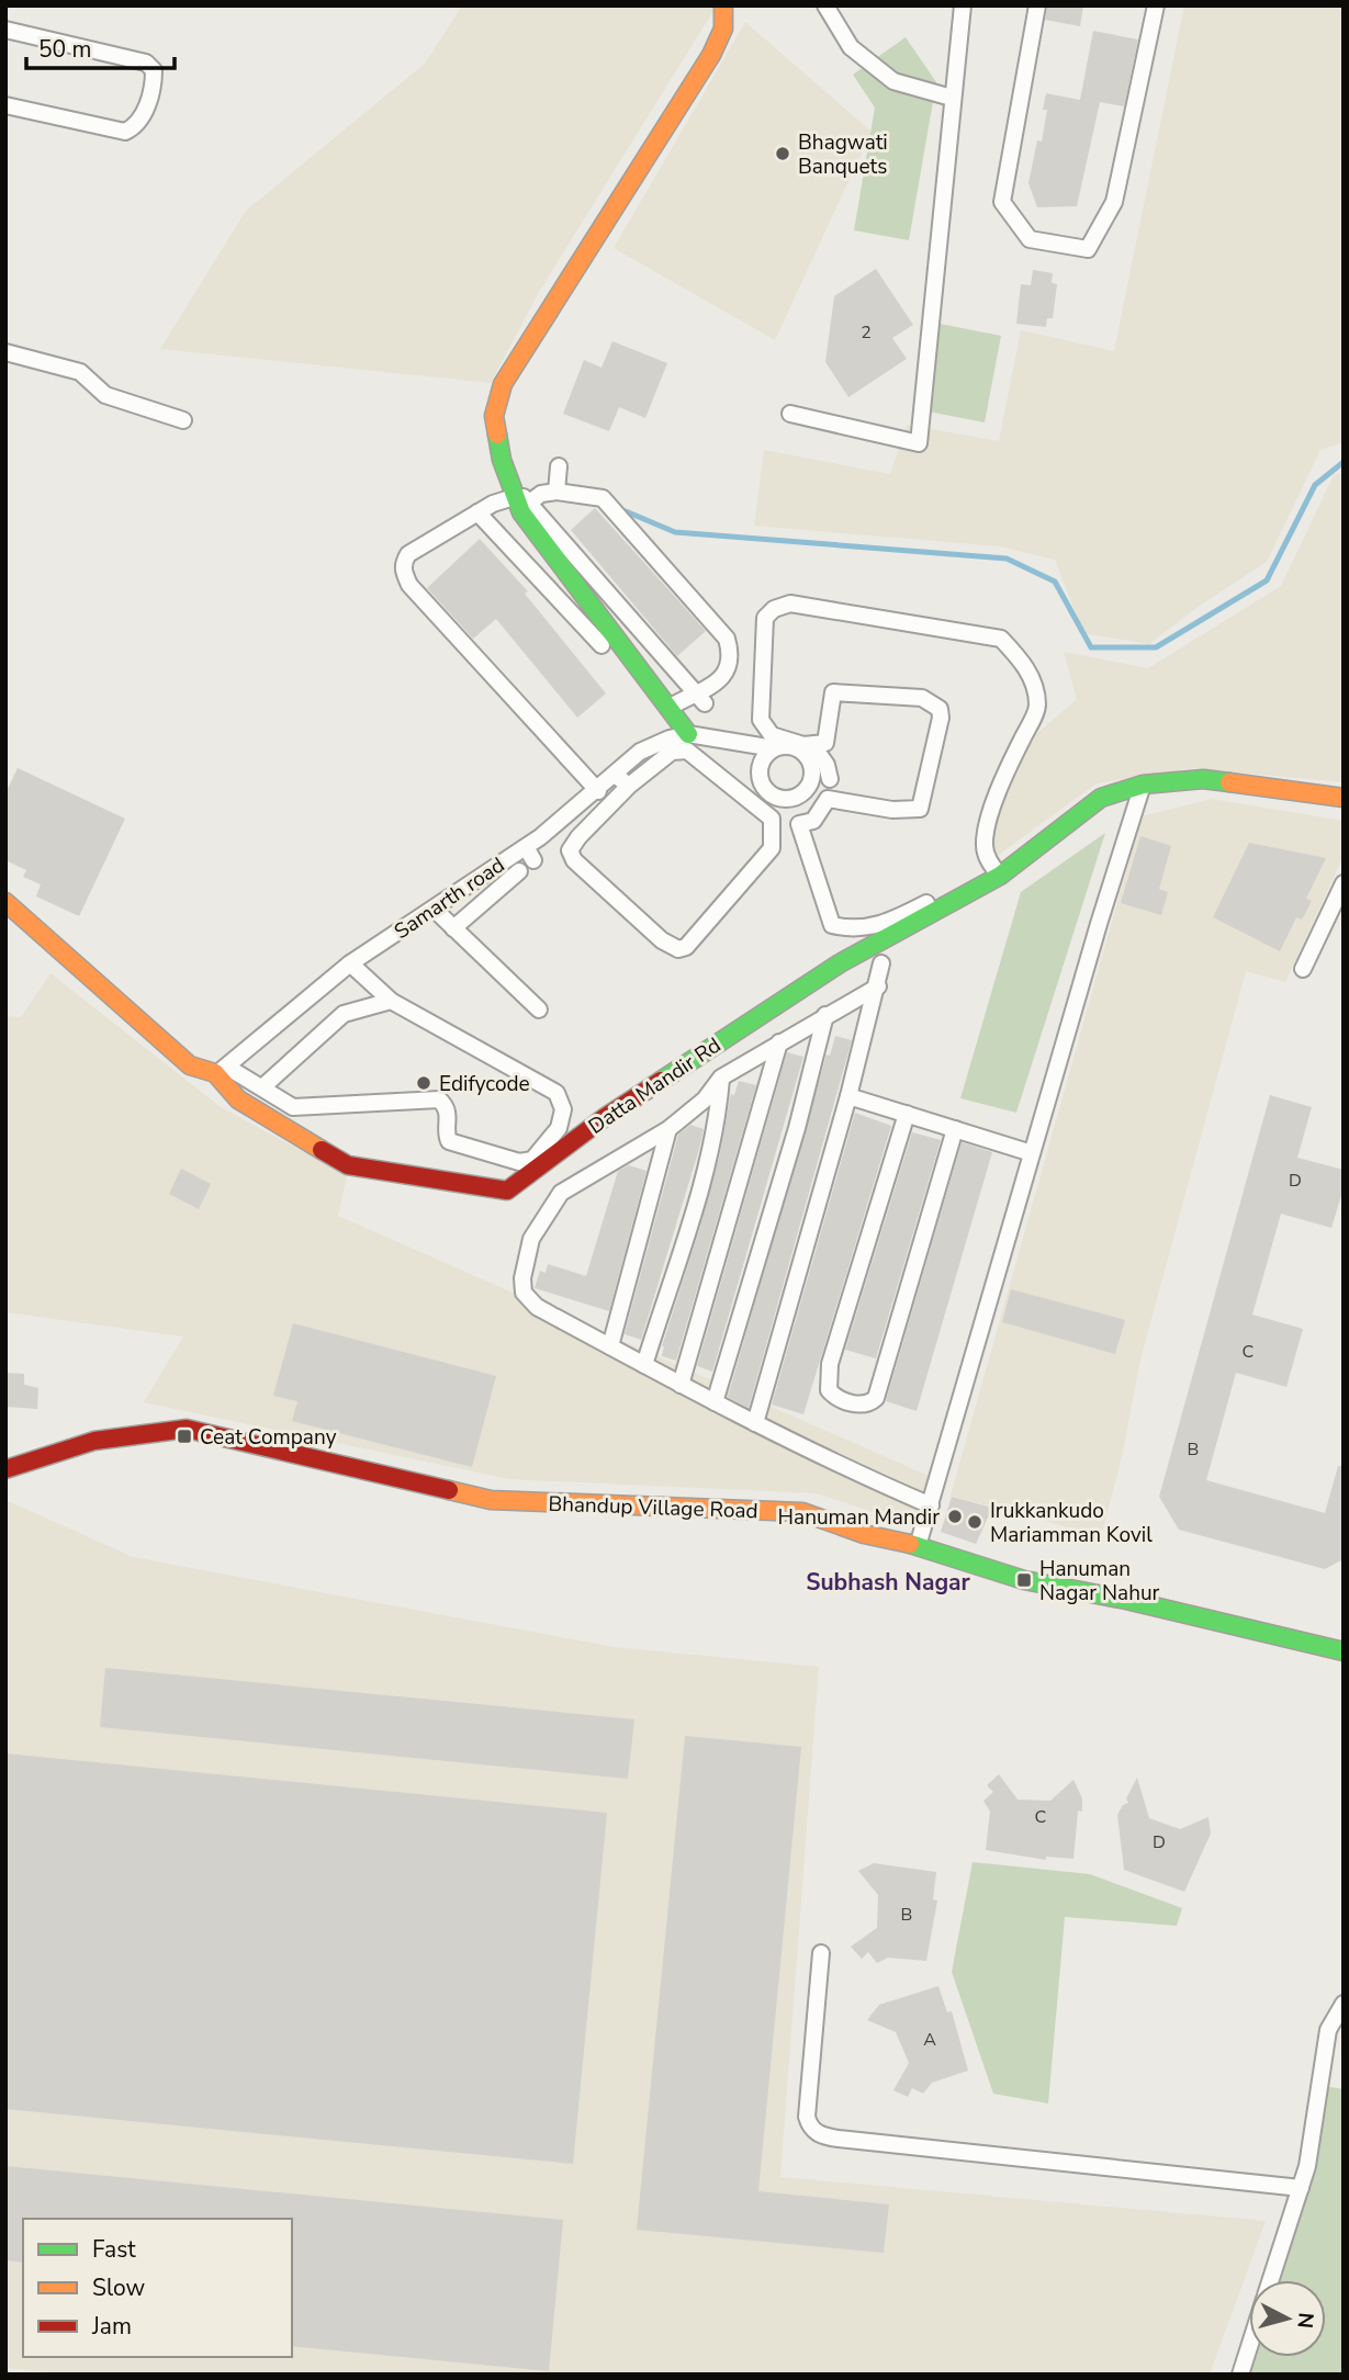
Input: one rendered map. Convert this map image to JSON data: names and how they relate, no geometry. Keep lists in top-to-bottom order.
{
  "streets": {
    "street": ["Samarth road", "Datta Mandir Rd", "Bhandup Village Road"]
  },
  "crossings": [
    ["Samarth road", "Datta Mandir Rd"]
  ],
  "districts": ["Subhash Nagar"],
  "places": {
    "other": [
      "Bhagwati Banquets",
      "Edifycode",
      "Hanuman Mandir",
      "Irukkankudo Mariamman Kovil"
    ],
    "transit": ["Ceat Company", "Hanuman Nagar Nahur"]
  },
  "house_numbers": [
    "2",
    "D",
    "C",
    "B",
    "C",
    "D",
    "B",
    "A"
  ],
  "legend": ["Fast", "Slow", "Jam"],
  "scale_bar": "50 m",
  "north": "right"
}
